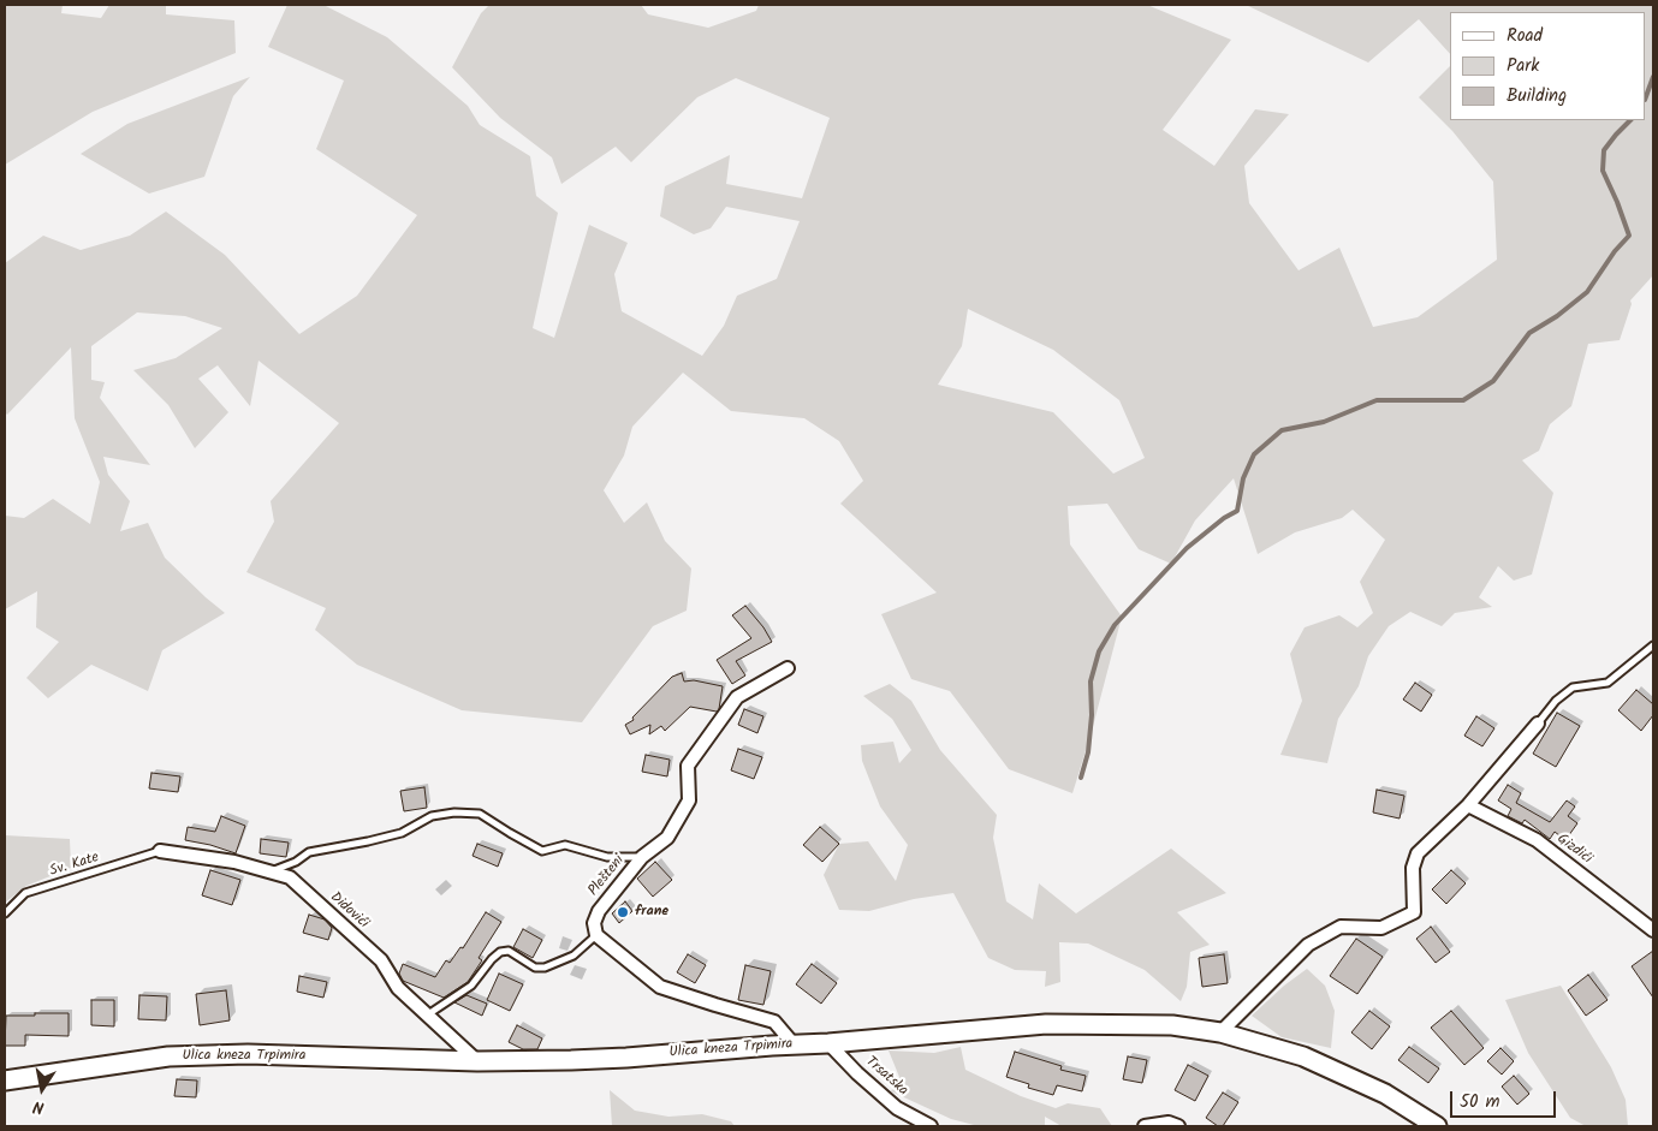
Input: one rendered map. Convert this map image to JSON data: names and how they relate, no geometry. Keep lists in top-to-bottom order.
{
  "streets": {
    "main road": ["Ulica kneza Trpimira"],
    "street": [
      "Gizdići",
      "Plešteni",
      "Didovići",
      "Trsatska"
    ],
    "lane": ["Sv. Kate"]
  },
  "crossings": [
    ["Sv. Kate", "Didovići"],
    ["Didovići", "Ulica kneza Trpimira"],
    ["Ulica kneza Trpimira", "Trsatska"]
  ],
  "places": ["frane"],
  "legend": ["Road", "Park", "Building"],
  "scale_bar": "50 m",
  "north": "bottom"
}
